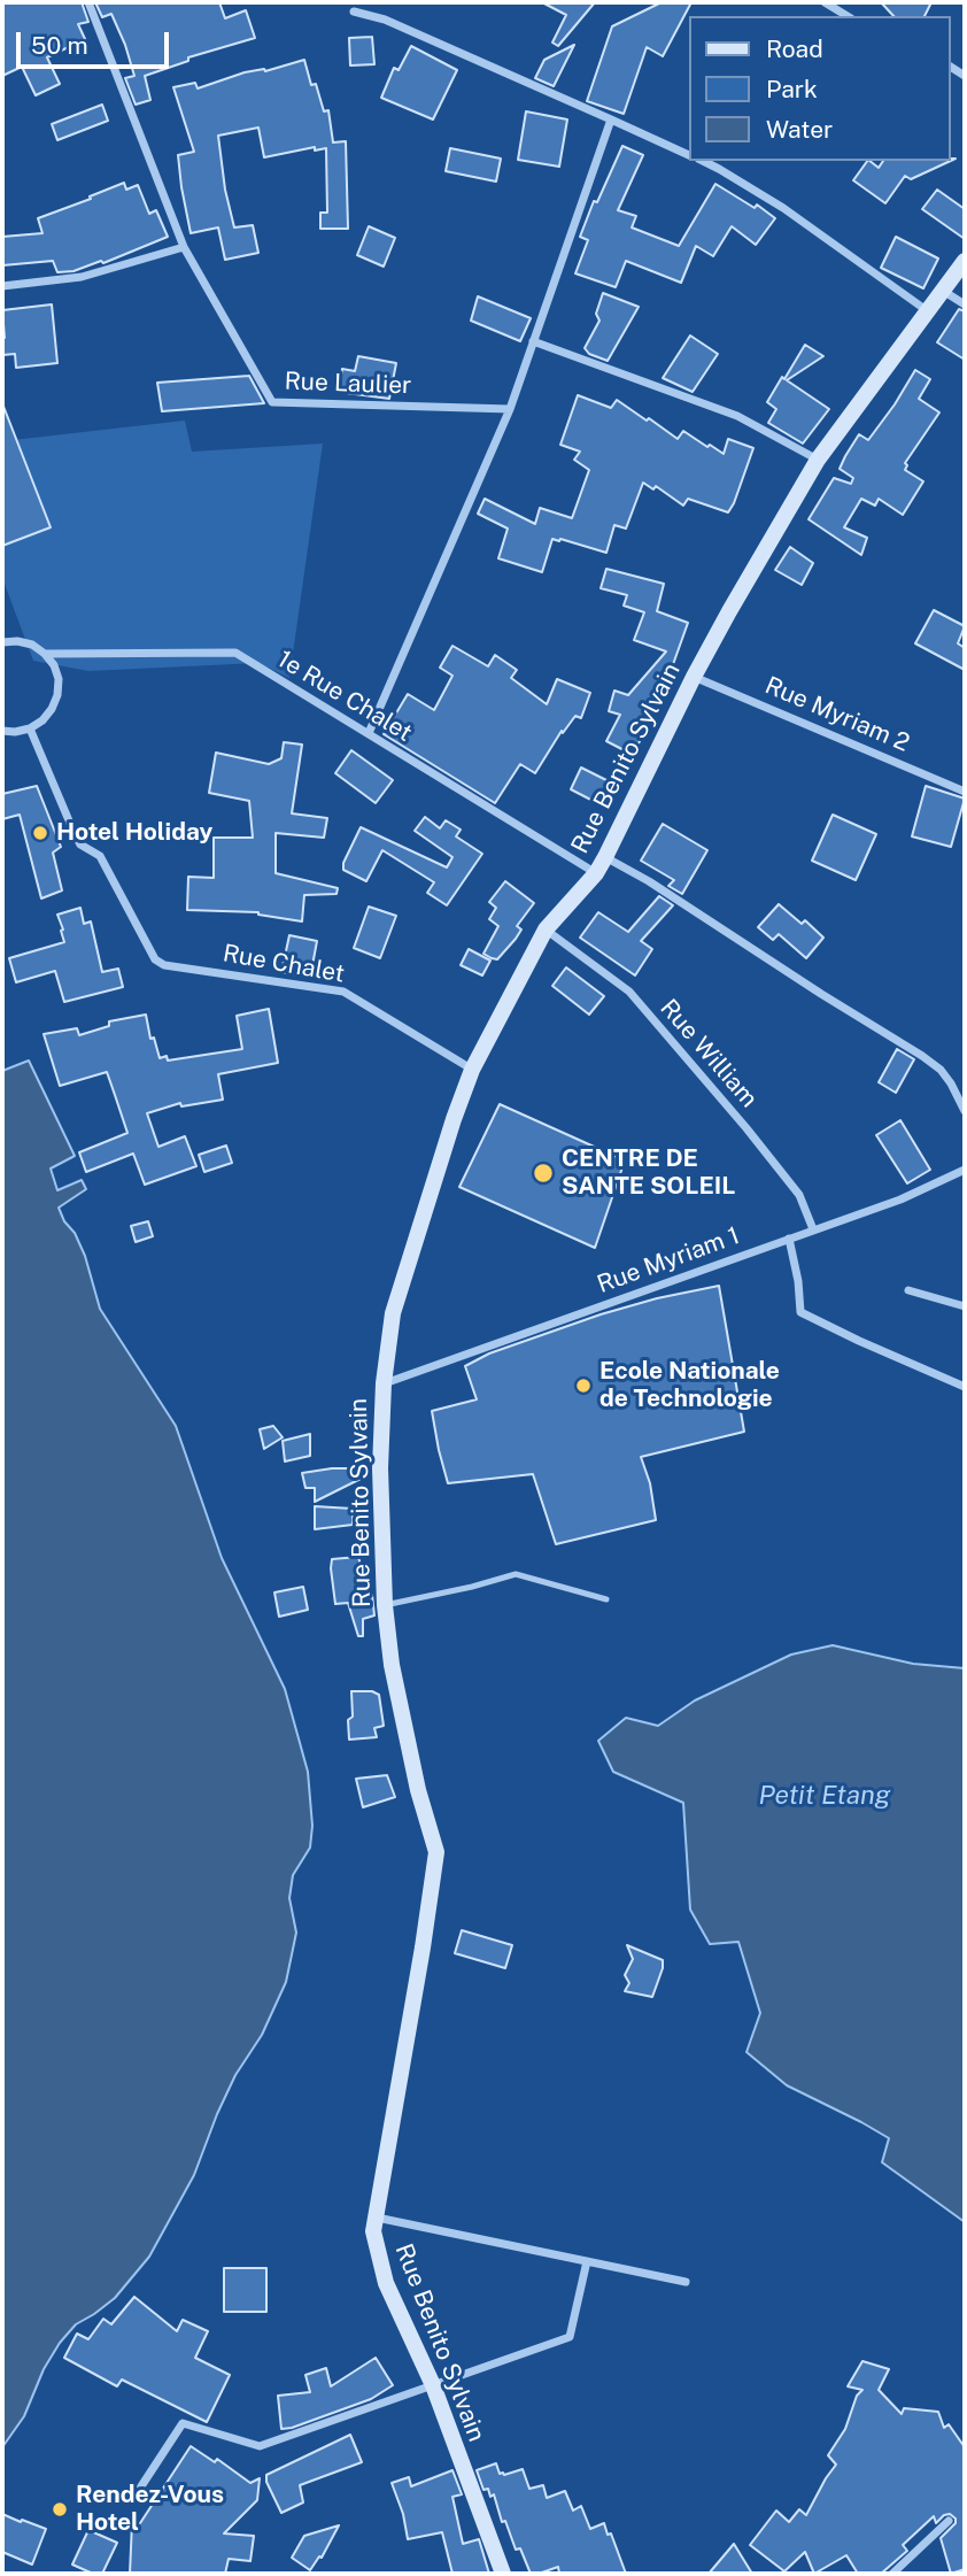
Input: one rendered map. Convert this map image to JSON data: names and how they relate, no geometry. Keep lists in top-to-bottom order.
{
  "streets": {
    "main road": ["Rue Benito Sylvain"],
    "street": [
      "Rue Laulier",
      "1e Rue Chalet",
      "Rue Myriam 2",
      "Rue Chalet",
      "Rue William",
      "Rue Myriam 1"
    ]
  },
  "crossings": [
    ["1e Rue Chalet", "Rue Benito Sylvain"],
    ["Rue Myriam 2", "Rue Benito Sylvain"],
    ["Rue Benito Sylvain", "Rue Chalet"],
    ["Rue Benito Sylvain", "Rue William"],
    ["Rue Benito Sylvain", "Rue Myriam 1"],
    ["Rue William", "Rue Myriam 1"]
  ],
  "water": ["Petit Etang"],
  "places": [
    "Hotel Holiday",
    "CENTRE DE SANTE SOLEIL",
    "Ecole Nationale de Technologie",
    "Rendez-Vous Hotel"
  ],
  "legend": ["Road", "Park", "Water"],
  "scale_bar": "50 m"
}
